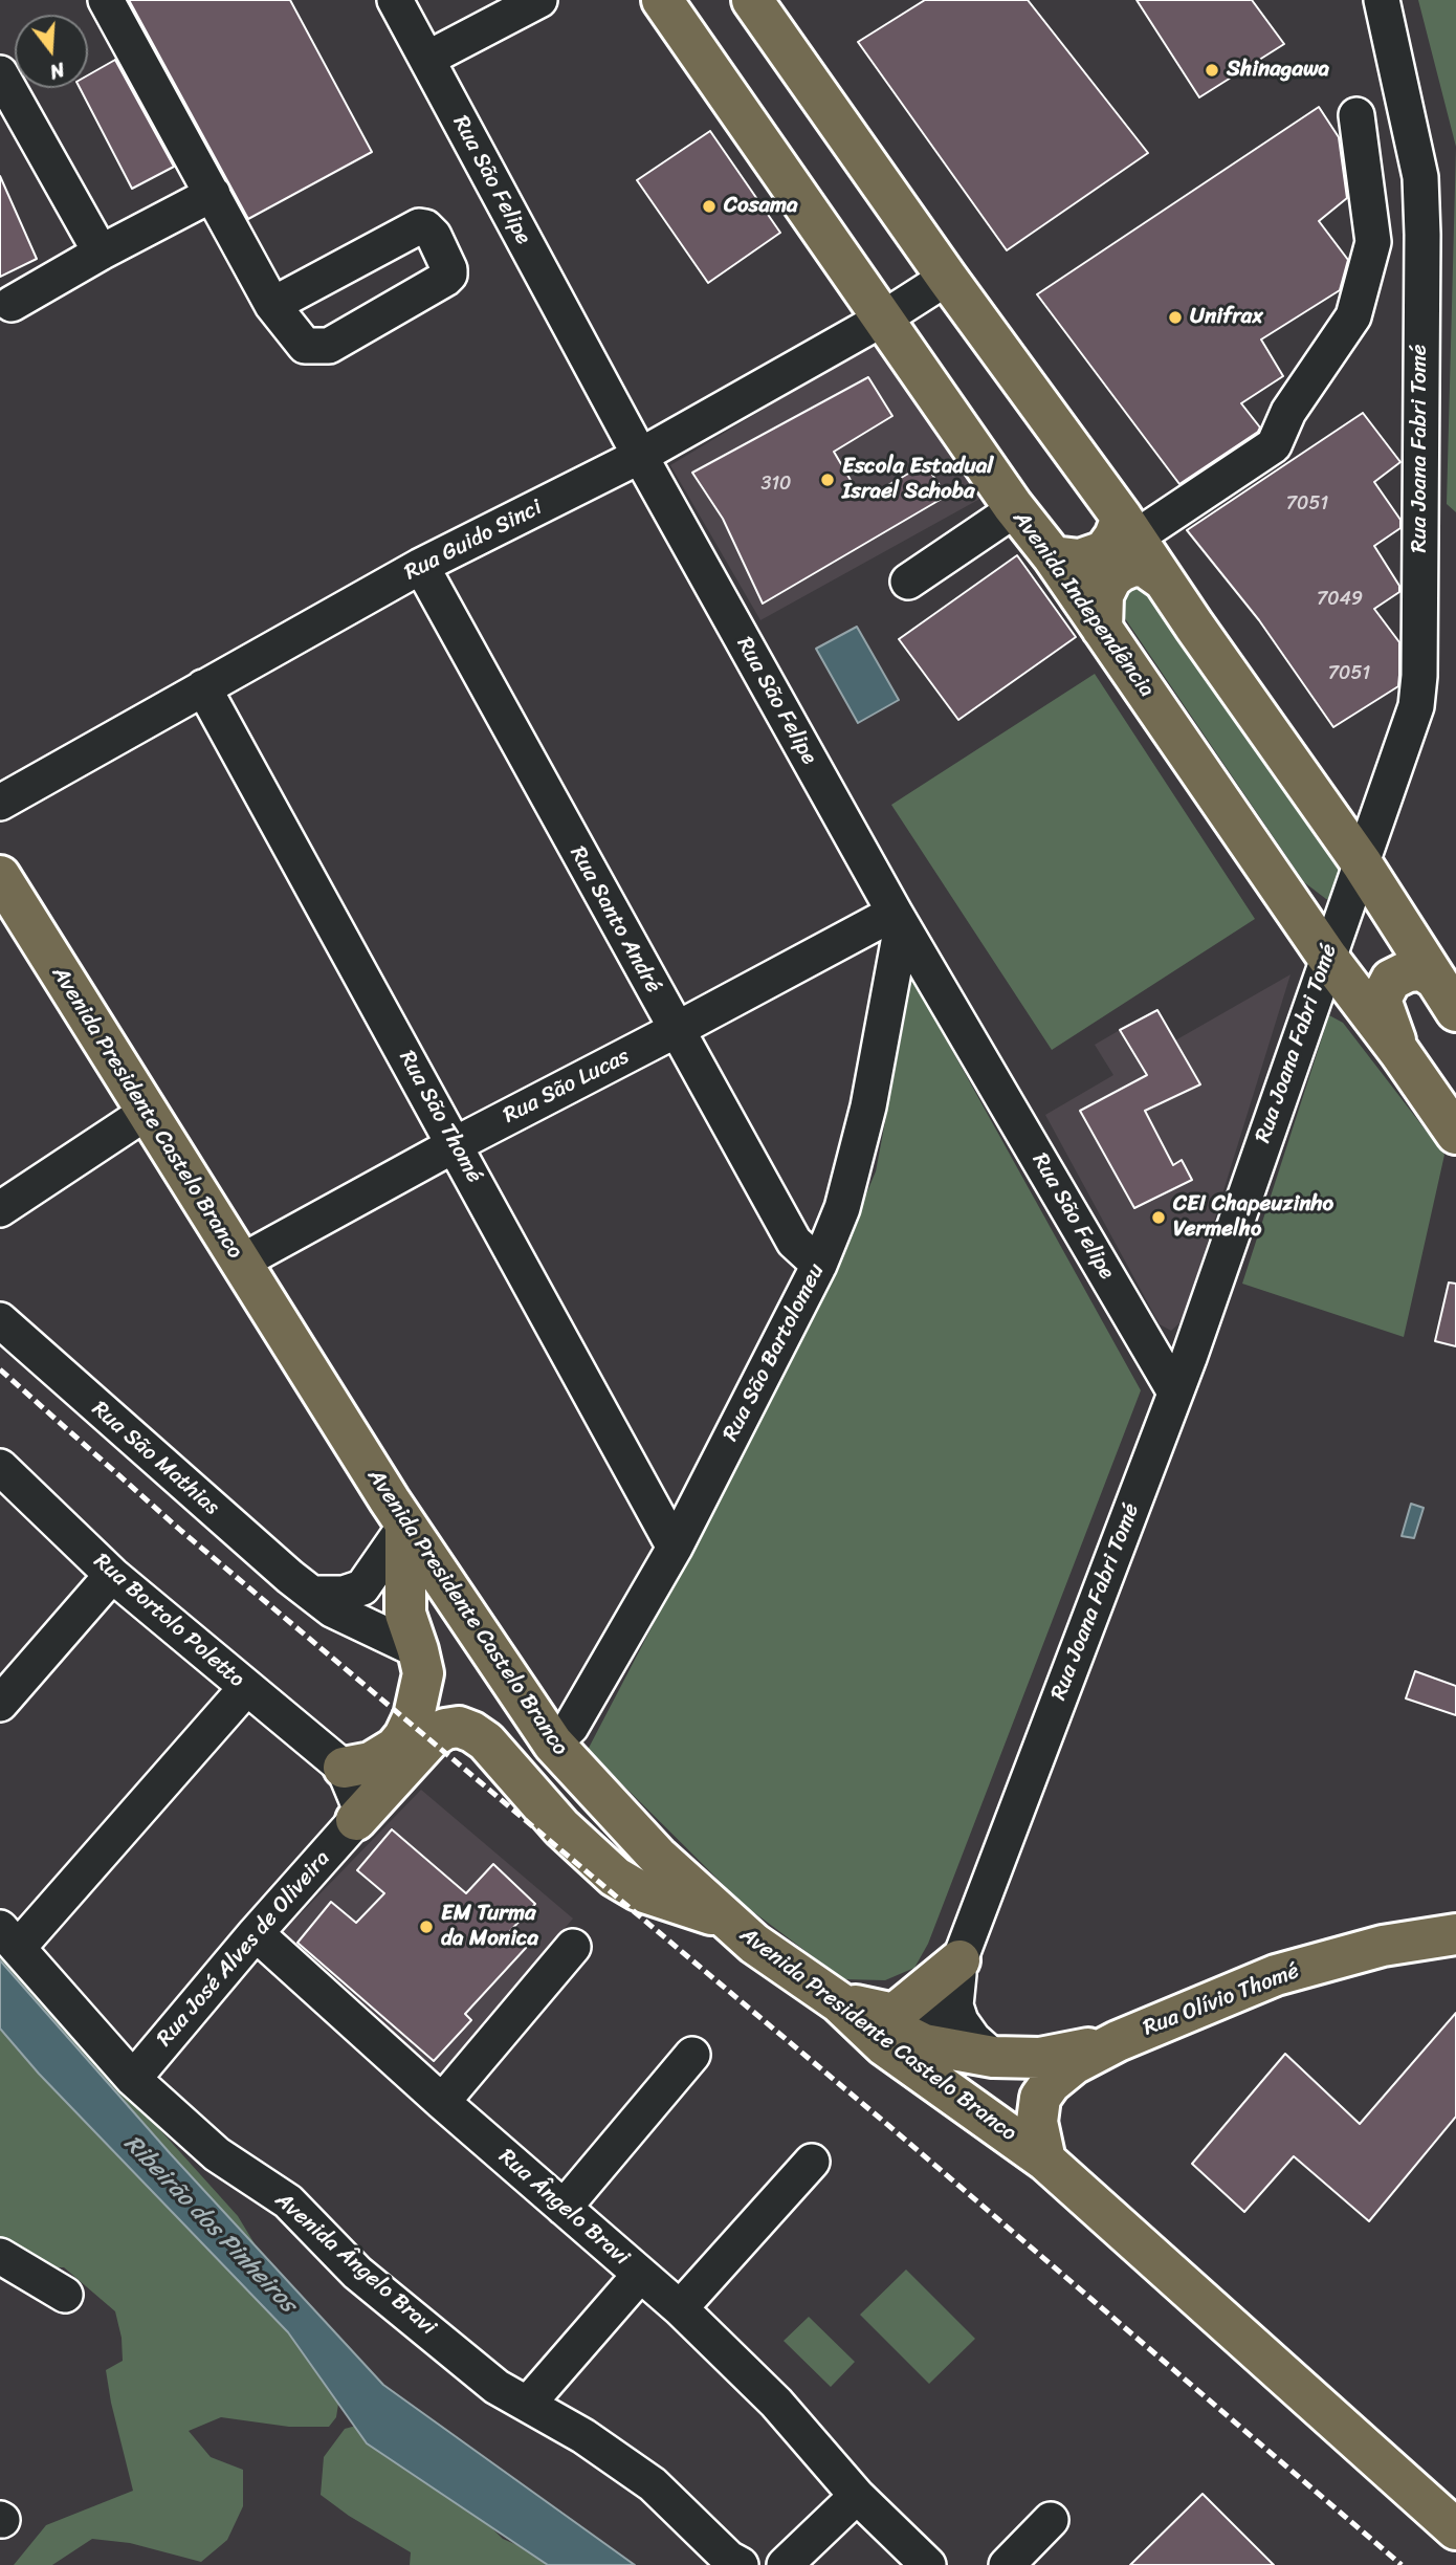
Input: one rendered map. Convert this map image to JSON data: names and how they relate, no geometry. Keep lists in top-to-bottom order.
{
  "streets": {
    "main road": ["Avenida Independência", "Avenida Presidente Castelo Branco", "Rua Olívio Thomé"],
    "street": [
      "Rua São Felipe",
      "Rua Joana Fabri Tomé",
      "Rua Guido Sinci",
      "Rua Santo André",
      "Rua São Lucas",
      "Rua São Thomé",
      "Rua São Bartolomeu",
      "Rua São Mathias",
      "Rua Bortolo Poletto",
      "Rua José Alves de Oliveira",
      "Rua Ângelo Bravi",
      "Avenida Ângelo Bravi"
    ]
  },
  "crossings": [
    ["Rua São Felipe", "Rua Joana Fabri Tomé"],
    ["Rua São Felipe", "Rua Guido Sinci"],
    ["Rua São Felipe", "Rua São Lucas"],
    ["Rua São Felipe", "Rua São Bartolomeu"],
    ["Rua Joana Fabri Tomé", "Avenida Independência"],
    ["Rua Guido Sinci", "Avenida Independência"],
    ["Rua Guido Sinci", "Rua Santo André"],
    ["Rua Guido Sinci", "Rua São Thomé"],
    ["Rua Santo André", "Rua São Lucas"],
    ["Rua Santo André", "Rua São Bartolomeu"],
    ["Rua São Lucas", "Avenida Presidente Castelo Branco"],
    ["Rua São Lucas", "Rua São Thomé"],
    ["Rua São Lucas", "Rua São Bartolomeu"],
    ["Avenida Presidente Castelo Branco", "Rua São Bartolomeu"],
    ["Rua São Thomé", "Rua São Bartolomeu"],
    ["Rua José Alves de Oliveira", "Rua Ângelo Bravi"],
    ["Rua José Alves de Oliveira", "Avenida Ângelo Bravi"]
  ],
  "water": ["Ribeirão dos Pinheiros"],
  "places": [
    "Shinagawa",
    "Cosama",
    "Unifrax",
    "Escola Estadual Israel Schoba",
    "CEI Chapeuzinho Vermelho",
    "EM Turma da Monica"
  ],
  "house_numbers": [
    "310",
    "7051",
    "7049",
    "7051"
  ],
  "north": "bottom"
}
